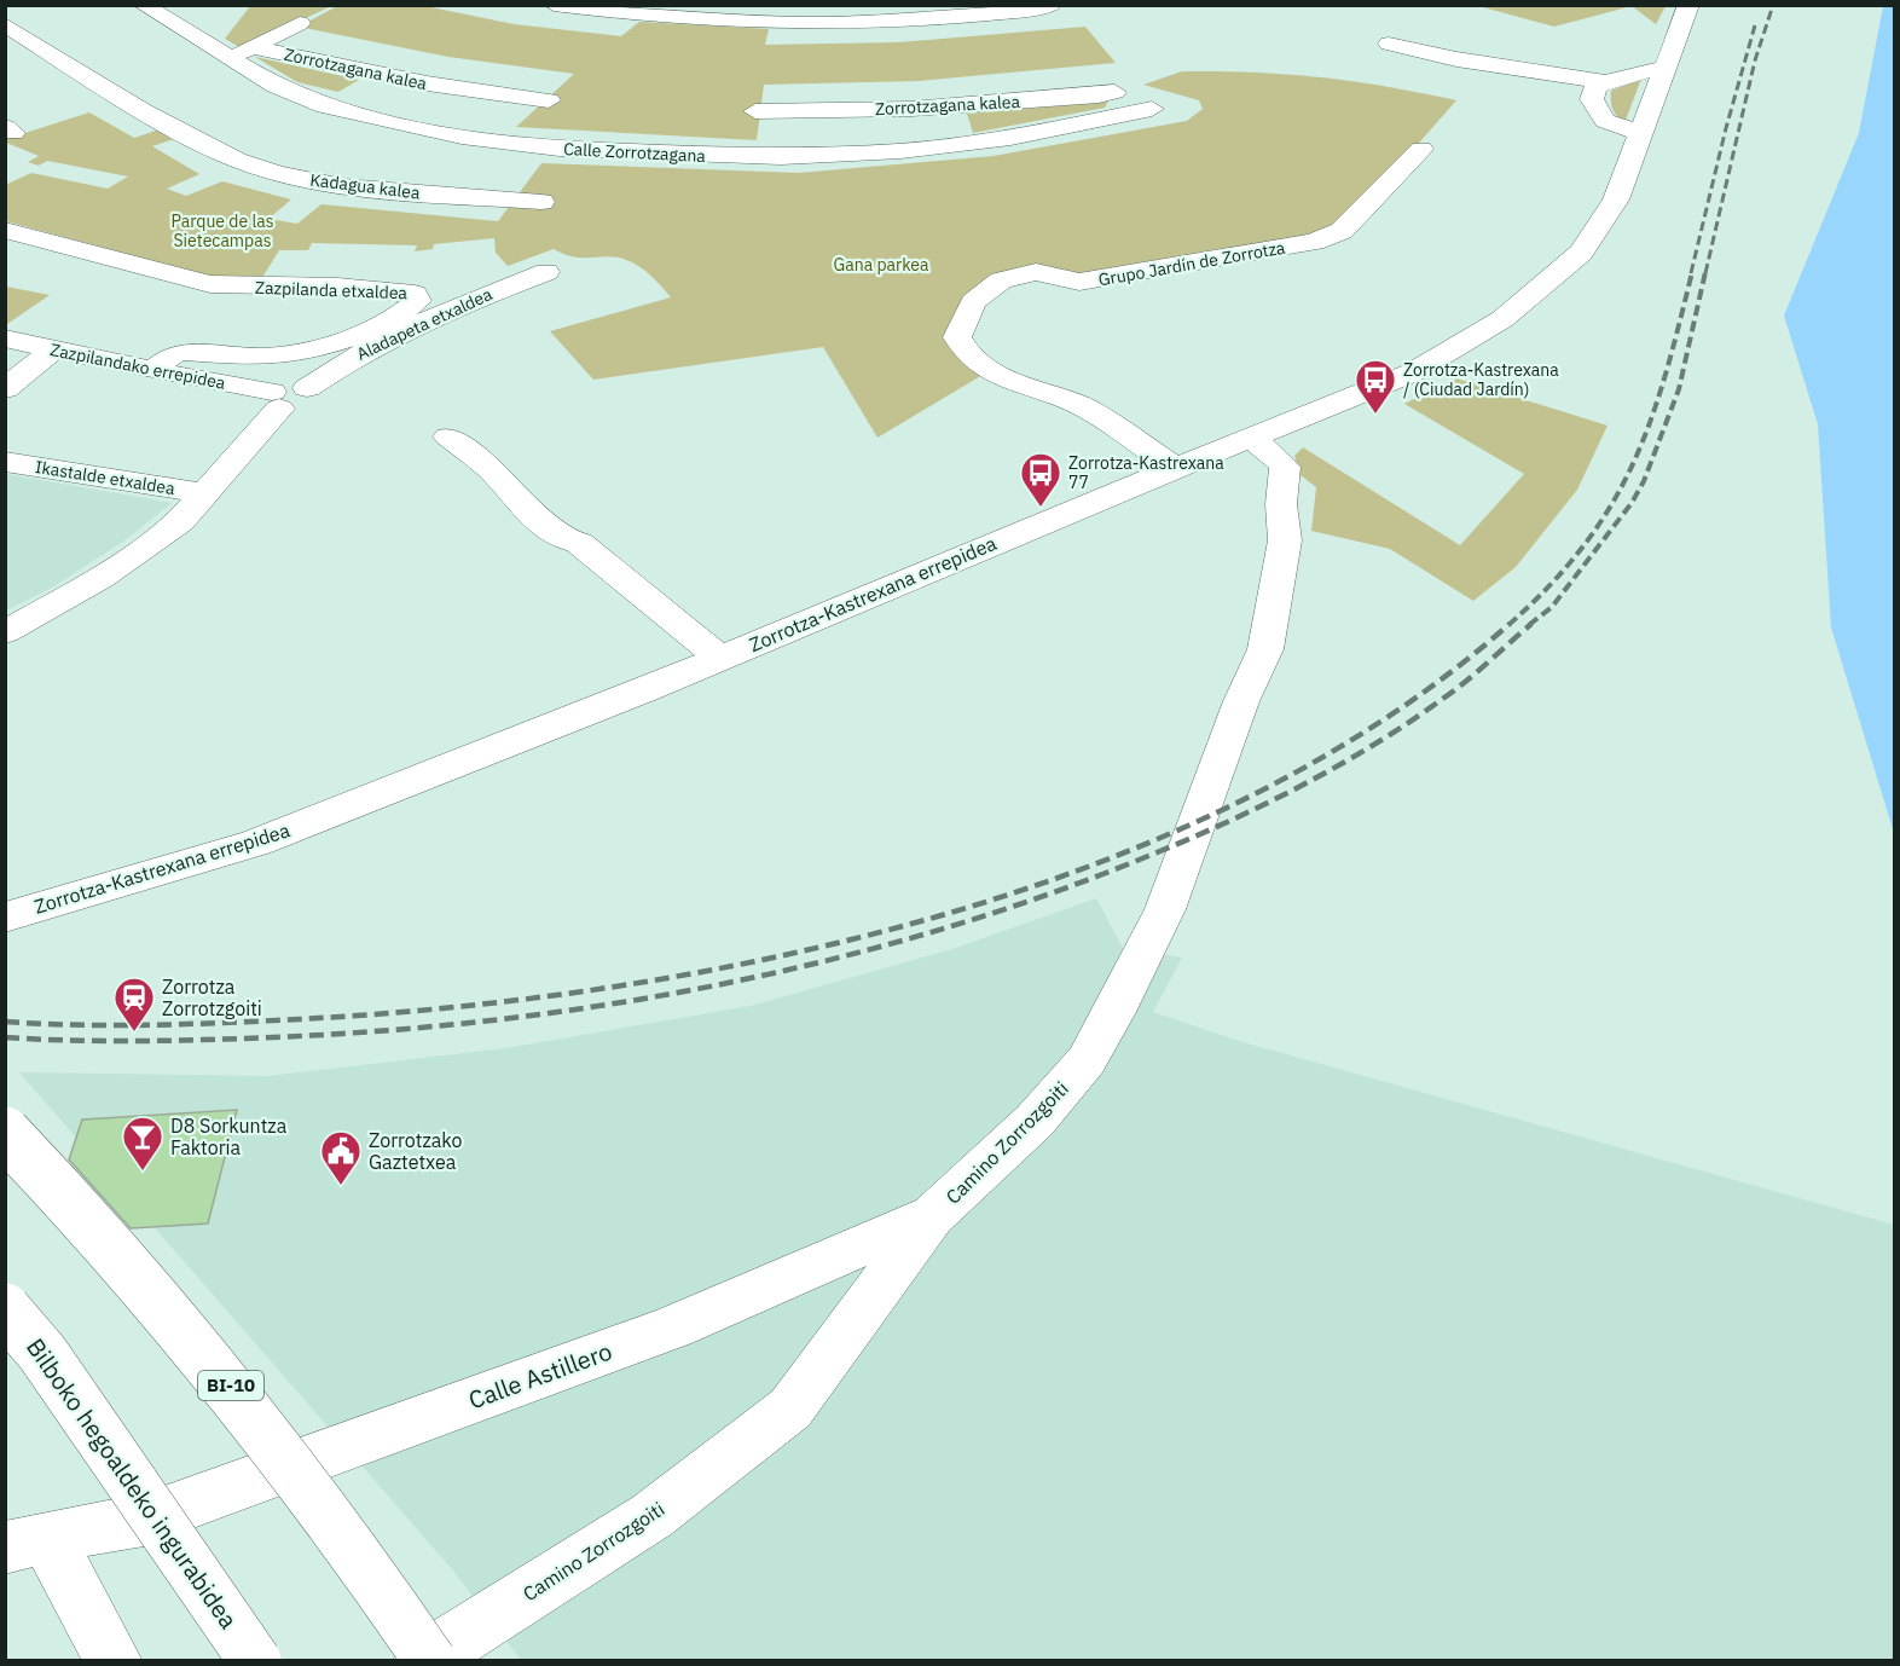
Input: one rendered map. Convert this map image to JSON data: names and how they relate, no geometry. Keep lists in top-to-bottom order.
{
  "streets": {
    "main road": [
      "Zorrotzagana kalea",
      "Calle Zorrotzagana",
      "Kadagua kalea",
      "Grupo Jardín de Zorrotza",
      "Zazpilanda etxaldea",
      "Aladapeta etxaldea",
      "Zazpilandako errepidea",
      "Ikastalde etxaldea",
      "Zorrotza-Kastrexana errepidea",
      "Camino Zorrozgoiti",
      "Calle Astillero",
      "BI-10",
      "Bilboko hegoaldeko ingurabidea"
    ]
  },
  "crossings": [
    ["Grupo Jardín de Zorrotza", "Zorrotza-Kastrexana errepidea"],
    ["Zazpilanda etxaldea", "Zazpilandako errepidea"],
    ["Aladapeta etxaldea", "Zazpilandako errepidea"],
    ["Zorrotza-Kastrexana errepidea", "Camino Zorrozgoiti"],
    ["Camino Zorrozgoiti", "Calle Astillero"]
  ],
  "parks": ["Parque de las Sietecampas", "Gana parkea"],
  "places": {
    "bus stop": ["Zorrotza-Kastrexana / (Ciudad Jardín)", "Zorrotza-Kastrexana 77"],
    "station": ["Zorrotza Zorrotzgoiti"],
    "bar": ["D8 Sorkuntza Faktoria"],
    "public building": ["Zorrotzako Gaztetxea"]
  }
}
